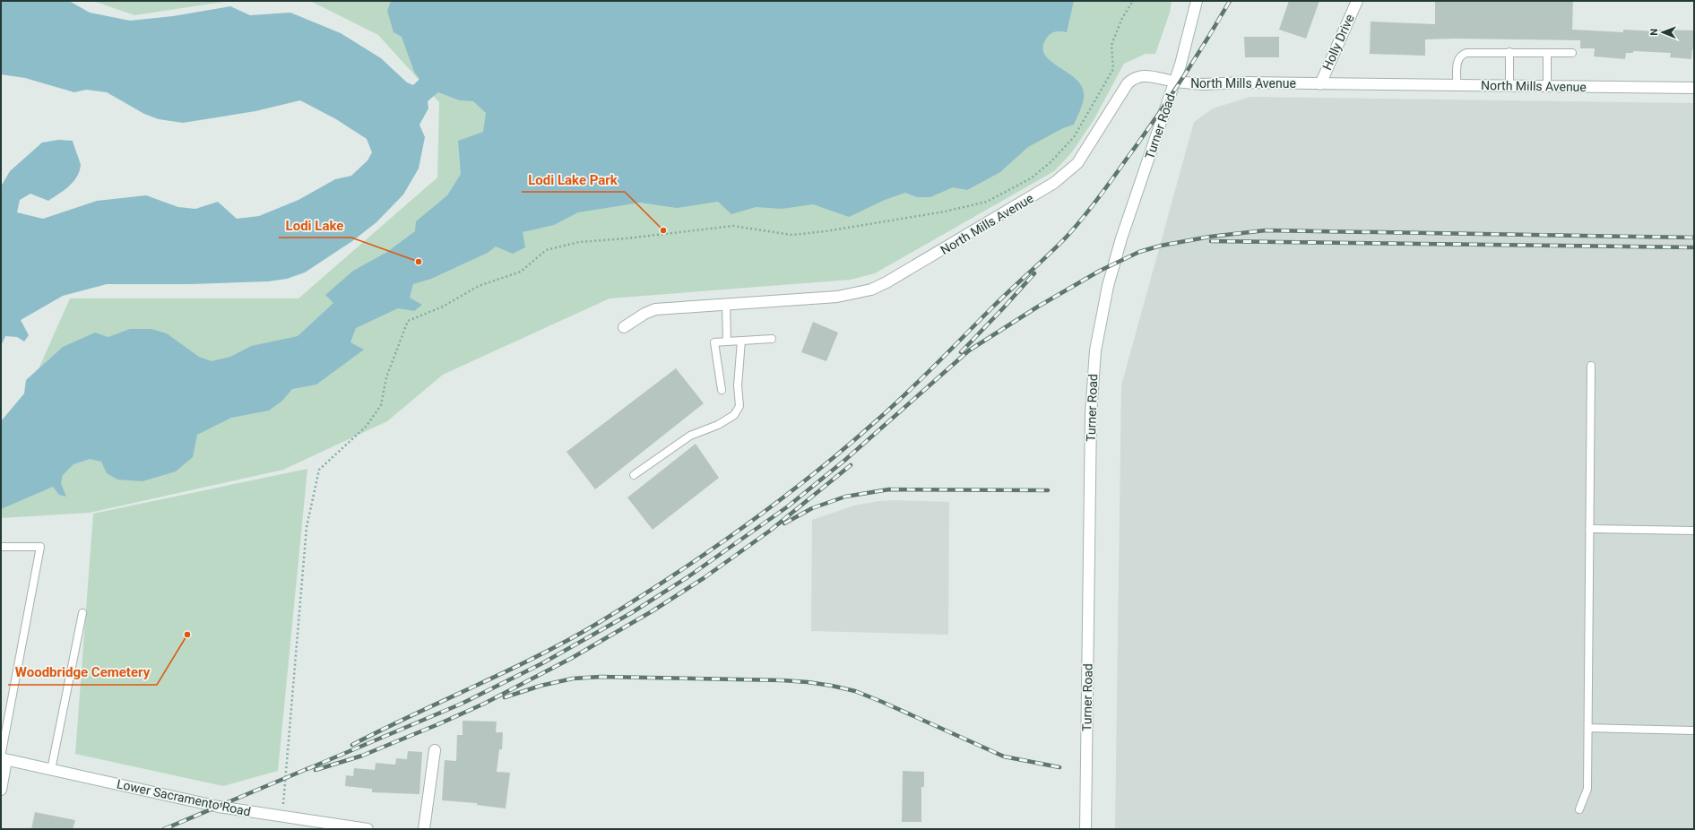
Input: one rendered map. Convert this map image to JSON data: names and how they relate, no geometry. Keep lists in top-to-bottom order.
{
  "streets": {
    "street": [
      "Holly Drive",
      "North Mills Avenue",
      "Turner Road",
      "Lower Sacramento Road"
    ]
  },
  "crossings": [
    ["Holly Drive", "North Mills Avenue"],
    ["North Mills Avenue", "Turner Road"]
  ],
  "places": ["Lodi Lake Park", "Lodi Lake", "Woodbridge Cemetery"],
  "north": "left"
}
